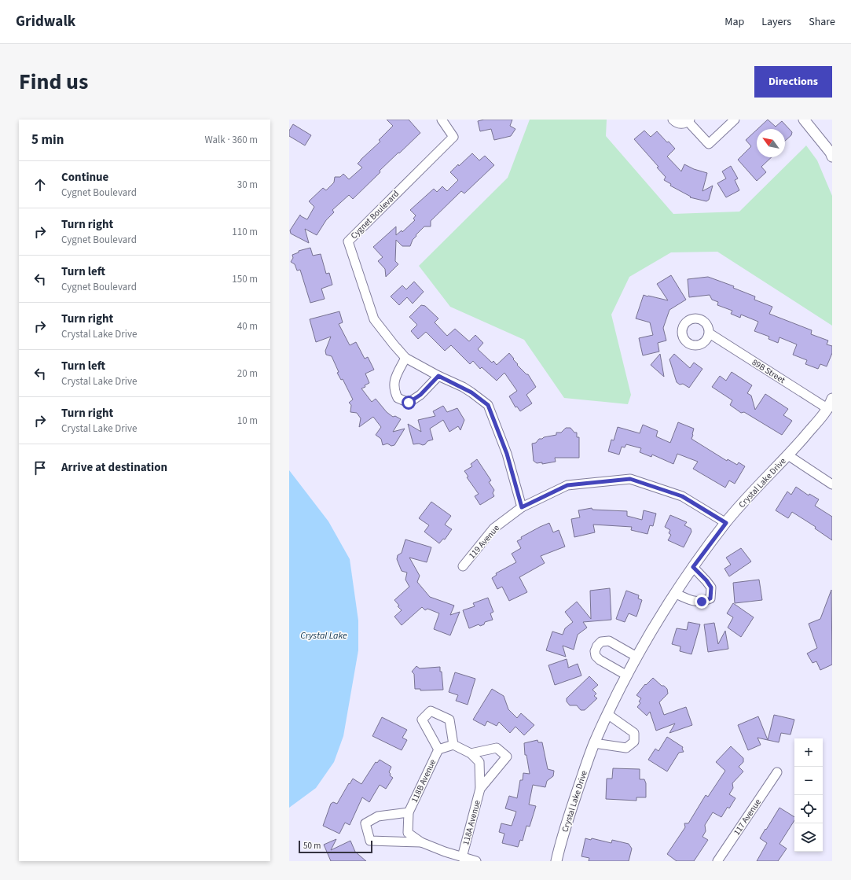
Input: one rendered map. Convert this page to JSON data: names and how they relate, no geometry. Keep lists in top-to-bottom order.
{
  "streets": {
    "street": [
      "Cygnet Boulevard",
      "89B Street",
      "Crystal Lake Drive",
      "119 Avenue",
      "118B Avenue",
      "117 Avenue",
      "118A Avenue"
    ]
  },
  "crossings": [
    ["Cygnet Boulevard", "119 Avenue"],
    ["89B Street", "Crystal Lake Drive"]
  ],
  "water": ["Crystal Lake"],
  "scale_bar": "50 m",
  "north": "top left",
  "page": {
    "header": "Gridwalk",
    "nav": ["Map", "Layers", "Share"],
    "title": "Find us",
    "buttons": "Directions",
    "heading": ["5 min", "Walk · 360 m"],
    "list": [
      ["Continue", "Cygnet Boulevard", "30 m"],
      ["Turn right", "Cygnet Boulevard", "110 m"],
      ["Turn left", "Cygnet Boulevard", "150 m"],
      ["Turn right", "Crystal Lake Drive", "40 m"],
      ["Turn left", "Crystal Lake Drive", "20 m"],
      ["Turn right", "Crystal Lake Drive", "10 m"],
      "Arrive at destination"
    ],
    "map_buttons": ["+", "−"],
    "scale": "50 m"
  }
}
